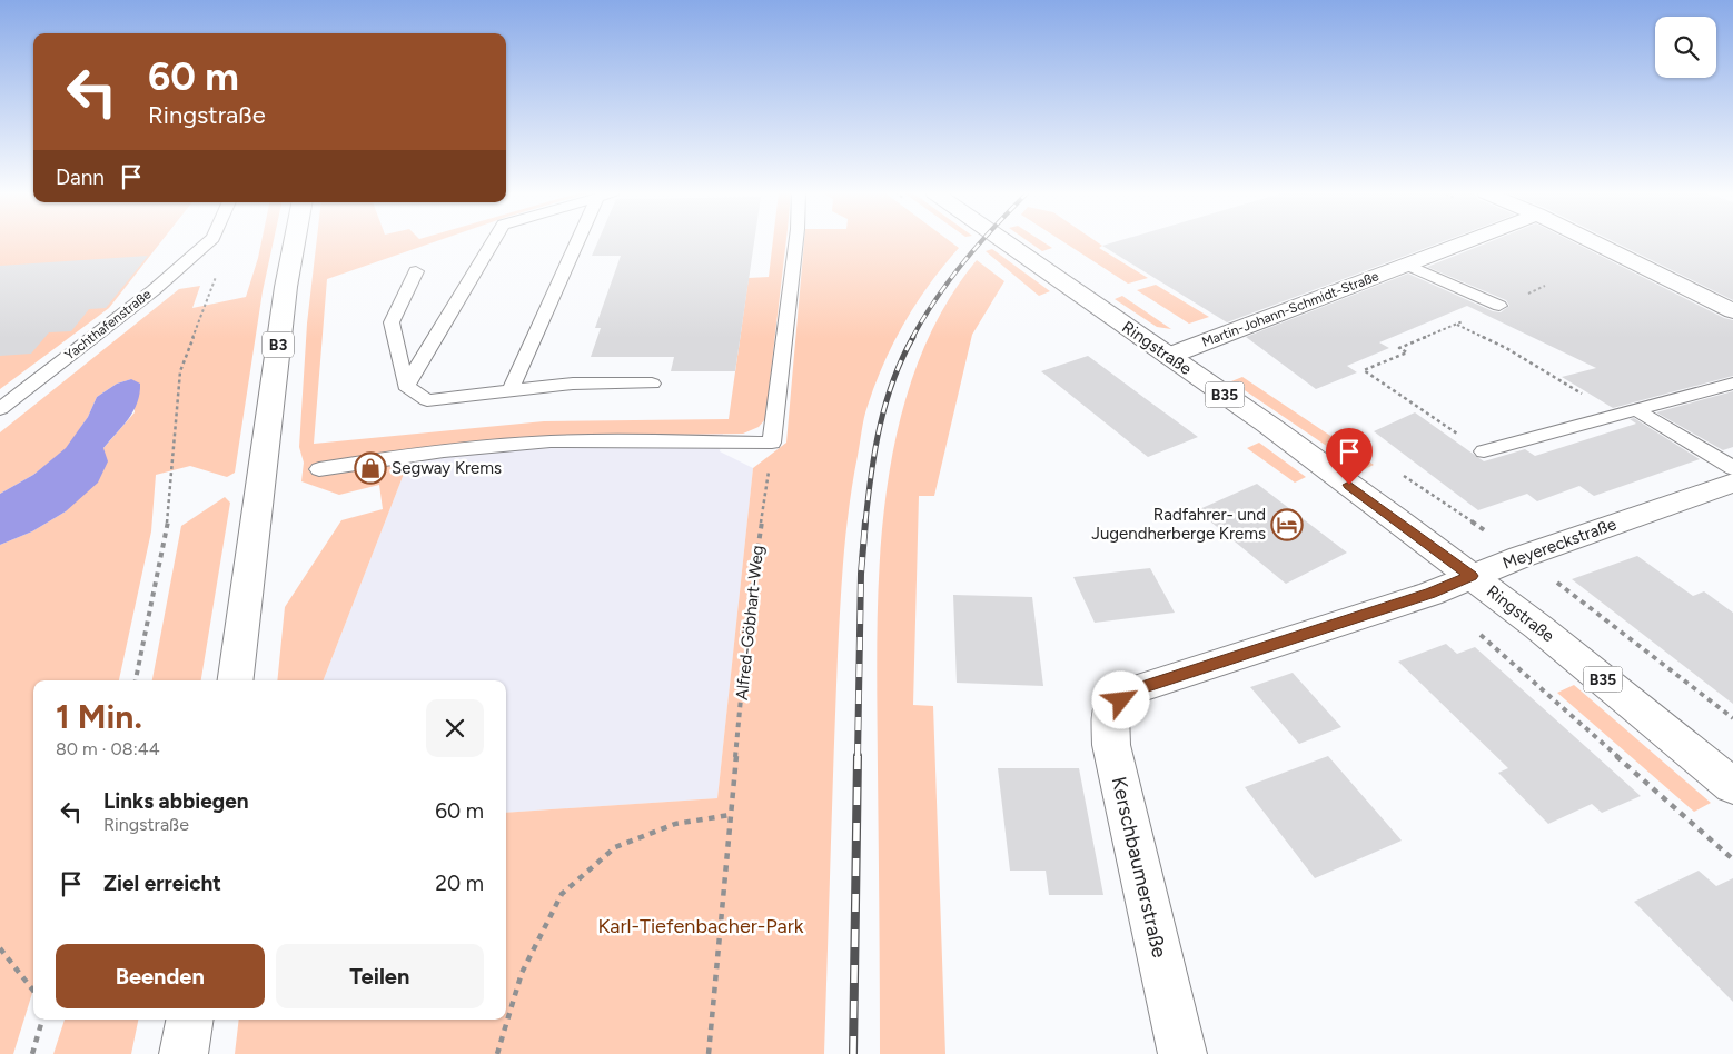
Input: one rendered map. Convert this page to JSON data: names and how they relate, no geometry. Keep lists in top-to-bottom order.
{
  "streets": {
    "main road": [
      "Martin-Johann-Schmidt-Straße",
      "B3",
      "Ringstraße",
      "B35",
      "Meyereckstraße",
      "Kerschbaumerstraße"
    ],
    "lane": ["Yachthafenstraße"],
    "path": ["Alfred-Göbhart-Weg"]
  },
  "crossings": [
    ["Martin-Johann-Schmidt-Straße", "Ringstraße"],
    ["Ringstraße", "Meyereckstraße"],
    ["Meyereckstraße", "Kerschbaumerstraße"]
  ],
  "parks": ["Karl-Tiefenbacher-Park"],
  "places": {
    "shop": ["Segway Krems"],
    "hotel": ["Radfahrer- und Jugendherberge Krems"]
  },
  "page": {
    "turn": ["60 m", "Ringstraße"],
    "then": "Dann",
    "heading": ["1 Min.", "80 m · 08:44"],
    "list": [
      {
        "name": "Links abbiegen",
        "note": "Ringstraße",
        "value": "60 m"
      },
      {
        "name": "Ziel erreicht",
        "value": "20 m"
      }
    ],
    "buttons": ["Beenden", "Teilen"]
  }
}
